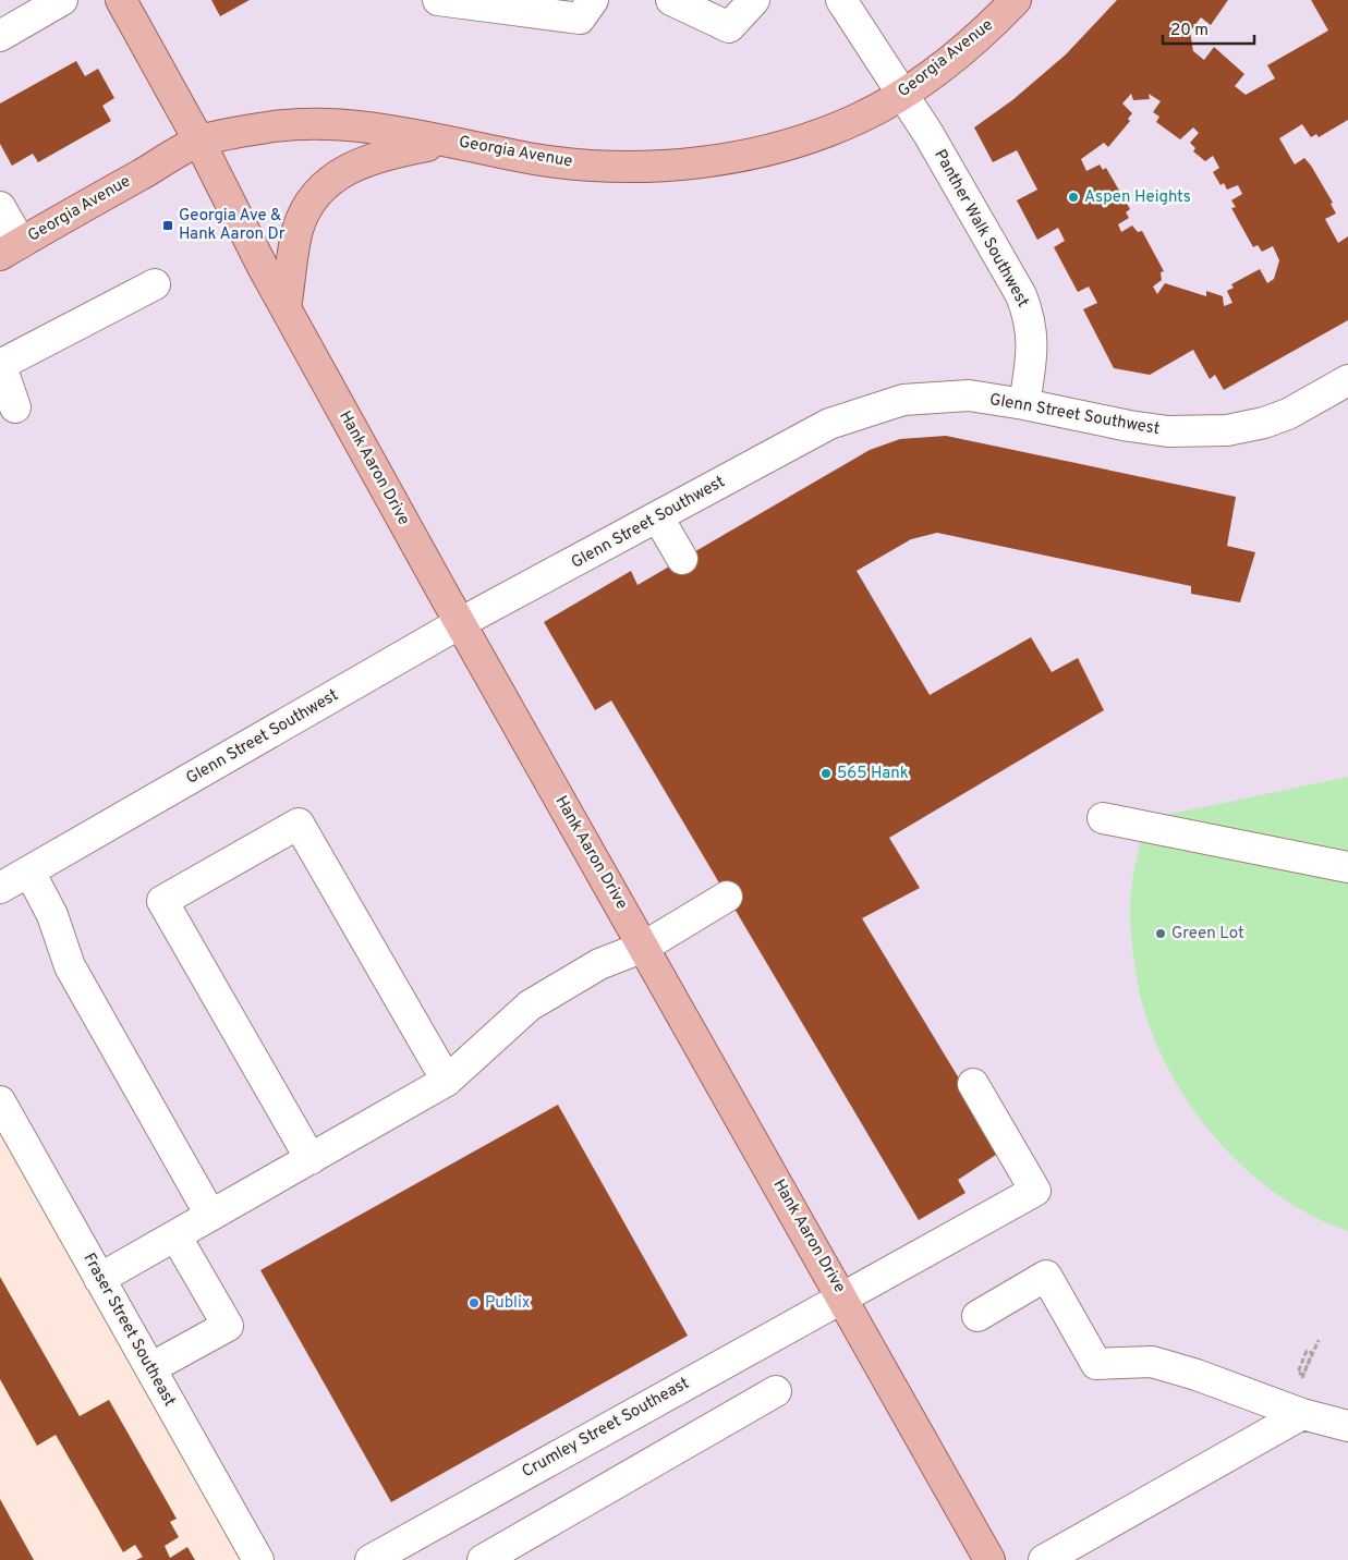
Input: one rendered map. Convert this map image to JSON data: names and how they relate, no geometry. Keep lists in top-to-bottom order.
{
  "streets": {
    "main road": ["Georgia Avenue", "Hank Aaron Drive"],
    "street": [
      "Panther Walk Southwest",
      "Glenn Street Southwest",
      "Fraser Street Southeast",
      "Crumley Street Southeast"
    ]
  },
  "crossings": [
    ["Georgia Avenue", "Panther Walk Southwest"],
    ["Georgia Avenue", "Hank Aaron Drive"],
    ["Panther Walk Southwest", "Glenn Street Southwest"],
    ["Glenn Street Southwest", "Hank Aaron Drive"],
    ["Hank Aaron Drive", "Crumley Street Southeast"]
  ],
  "places": {
    "other": [
      "Aspen Heights",
      "565 Hank",
      "Green Lot",
      "Publix"
    ],
    "transit": ["Georgia Ave & Hank Aaron Dr"]
  },
  "scale_bar": "20 m"
}
